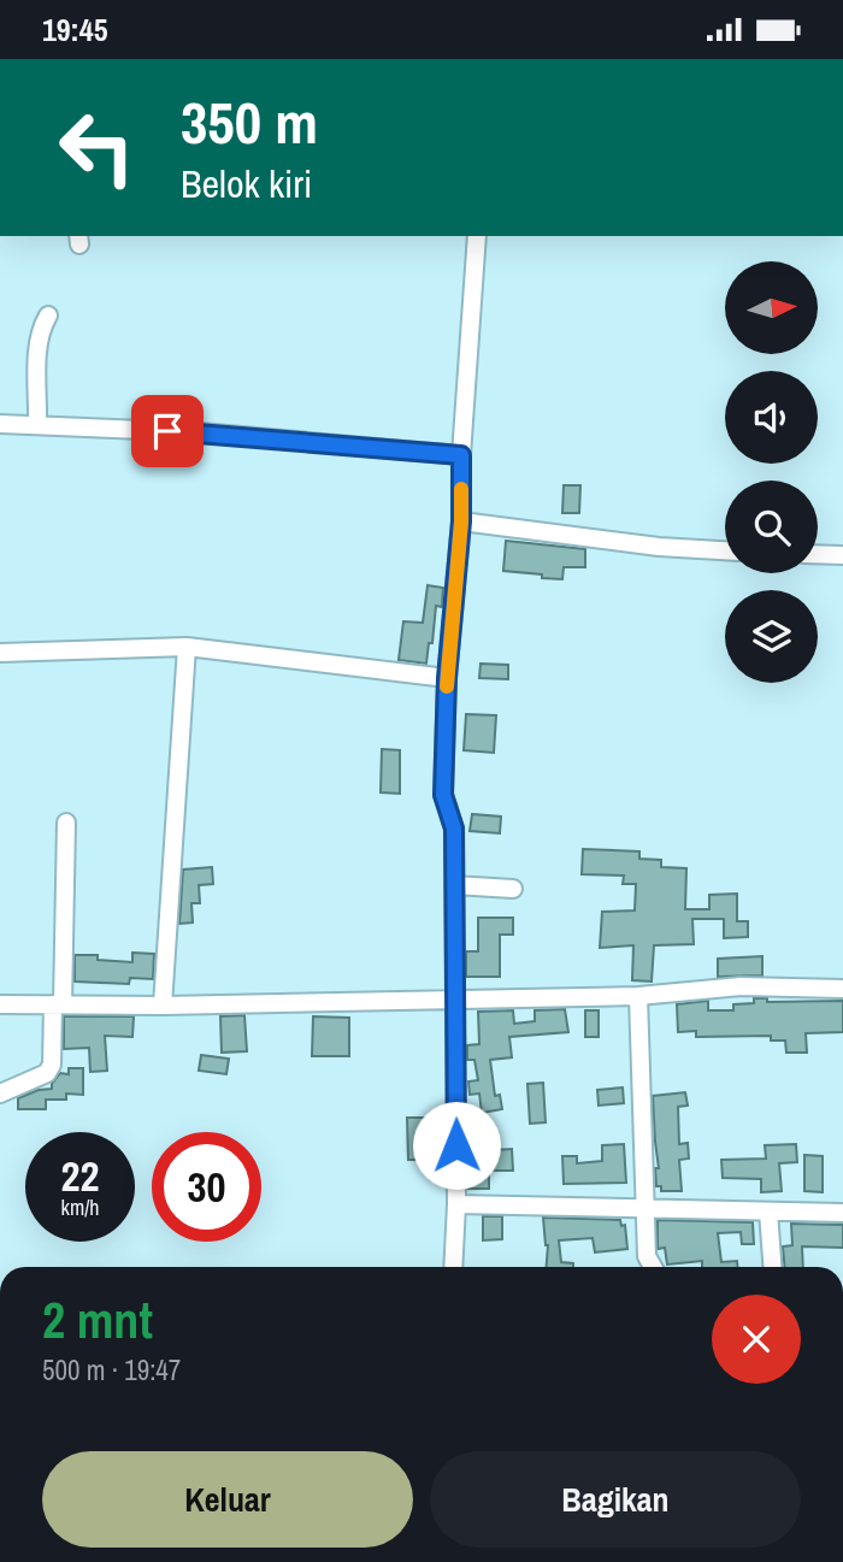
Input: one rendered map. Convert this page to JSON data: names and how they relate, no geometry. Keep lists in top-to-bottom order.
{
  "north": "right",
  "page": {
    "status": "19:45",
    "turn": ["350 m", "Belok kiri"],
    "speed": "22 km/h",
    "limit": "30",
    "heading": ["2 mnt", "500 m · 19:47"],
    "buttons": ["Keluar", "Bagikan"]
  }
}
